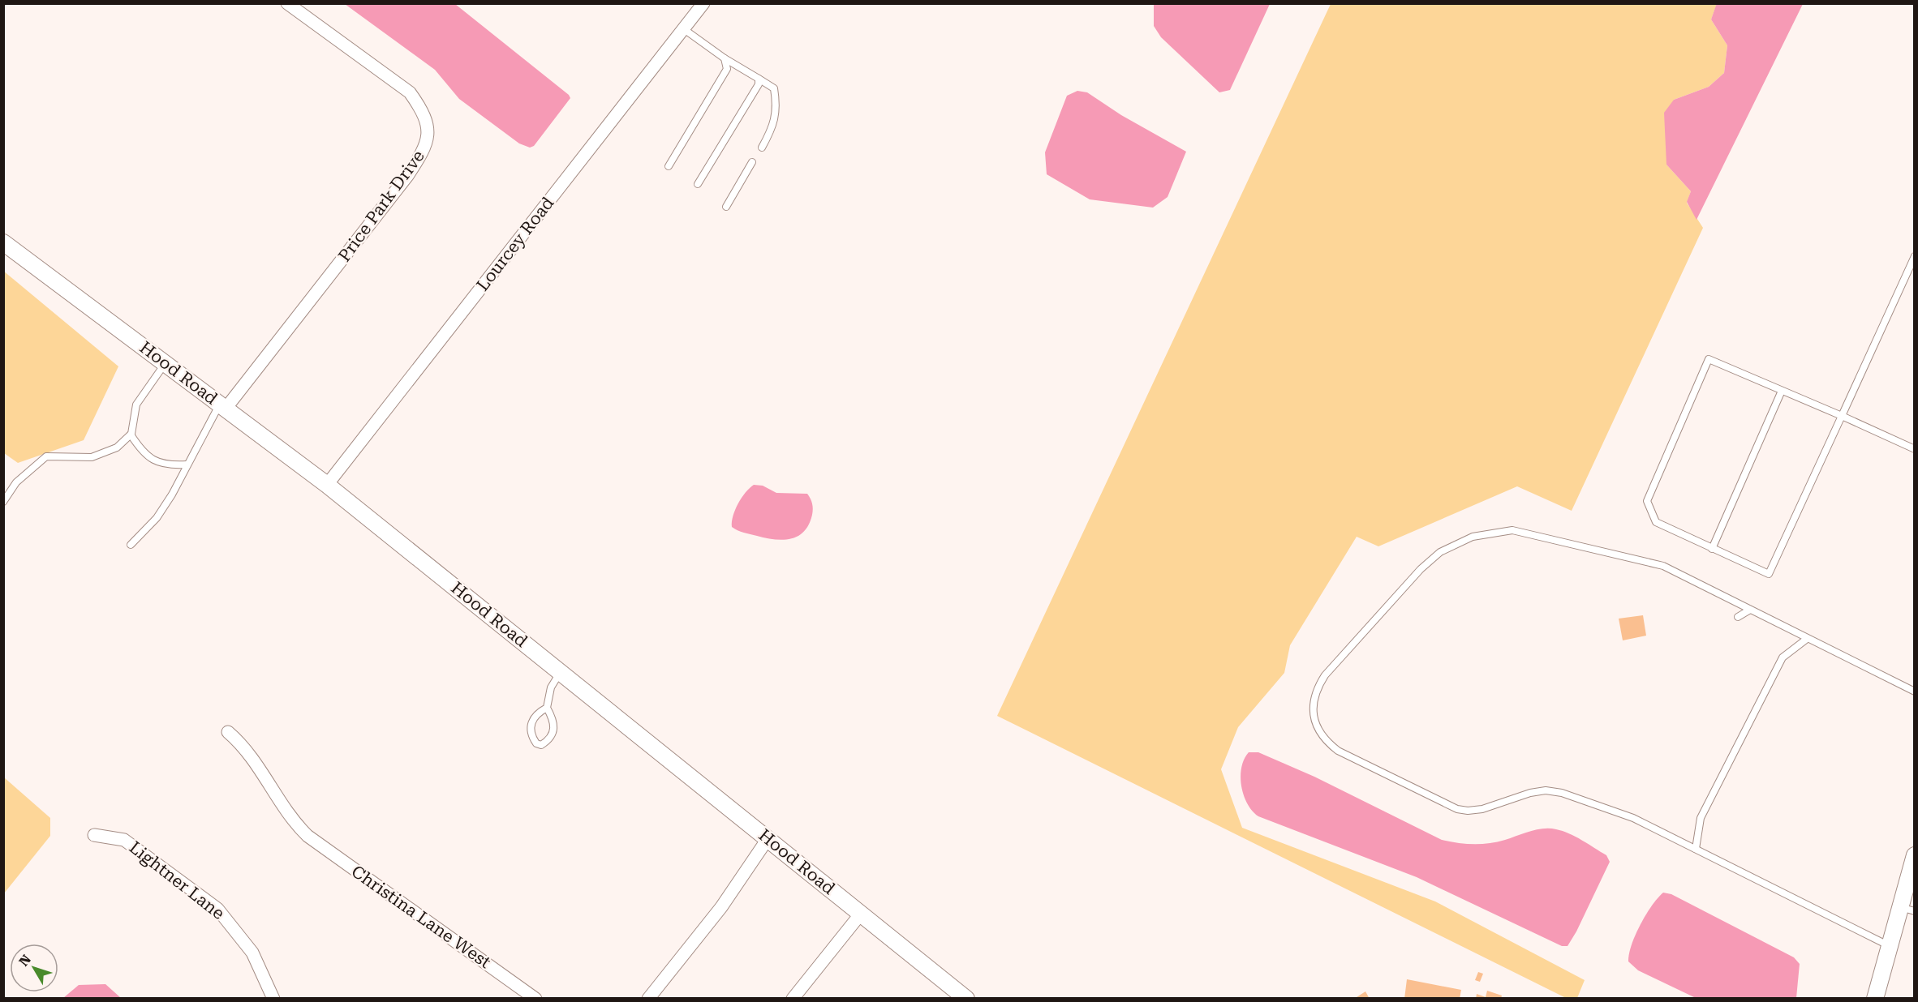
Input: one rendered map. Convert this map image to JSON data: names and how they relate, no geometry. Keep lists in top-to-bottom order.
{
  "streets": {
    "street": [
      "Price Park Drive",
      "Lourcey Road",
      "Hood Road",
      "Lightner Lane",
      "Christina Lane West"
    ]
  },
  "crossings": [
    ["Price Park Drive", "Hood Road"],
    ["Lourcey Road", "Hood Road"]
  ],
  "north": "top left"
}
